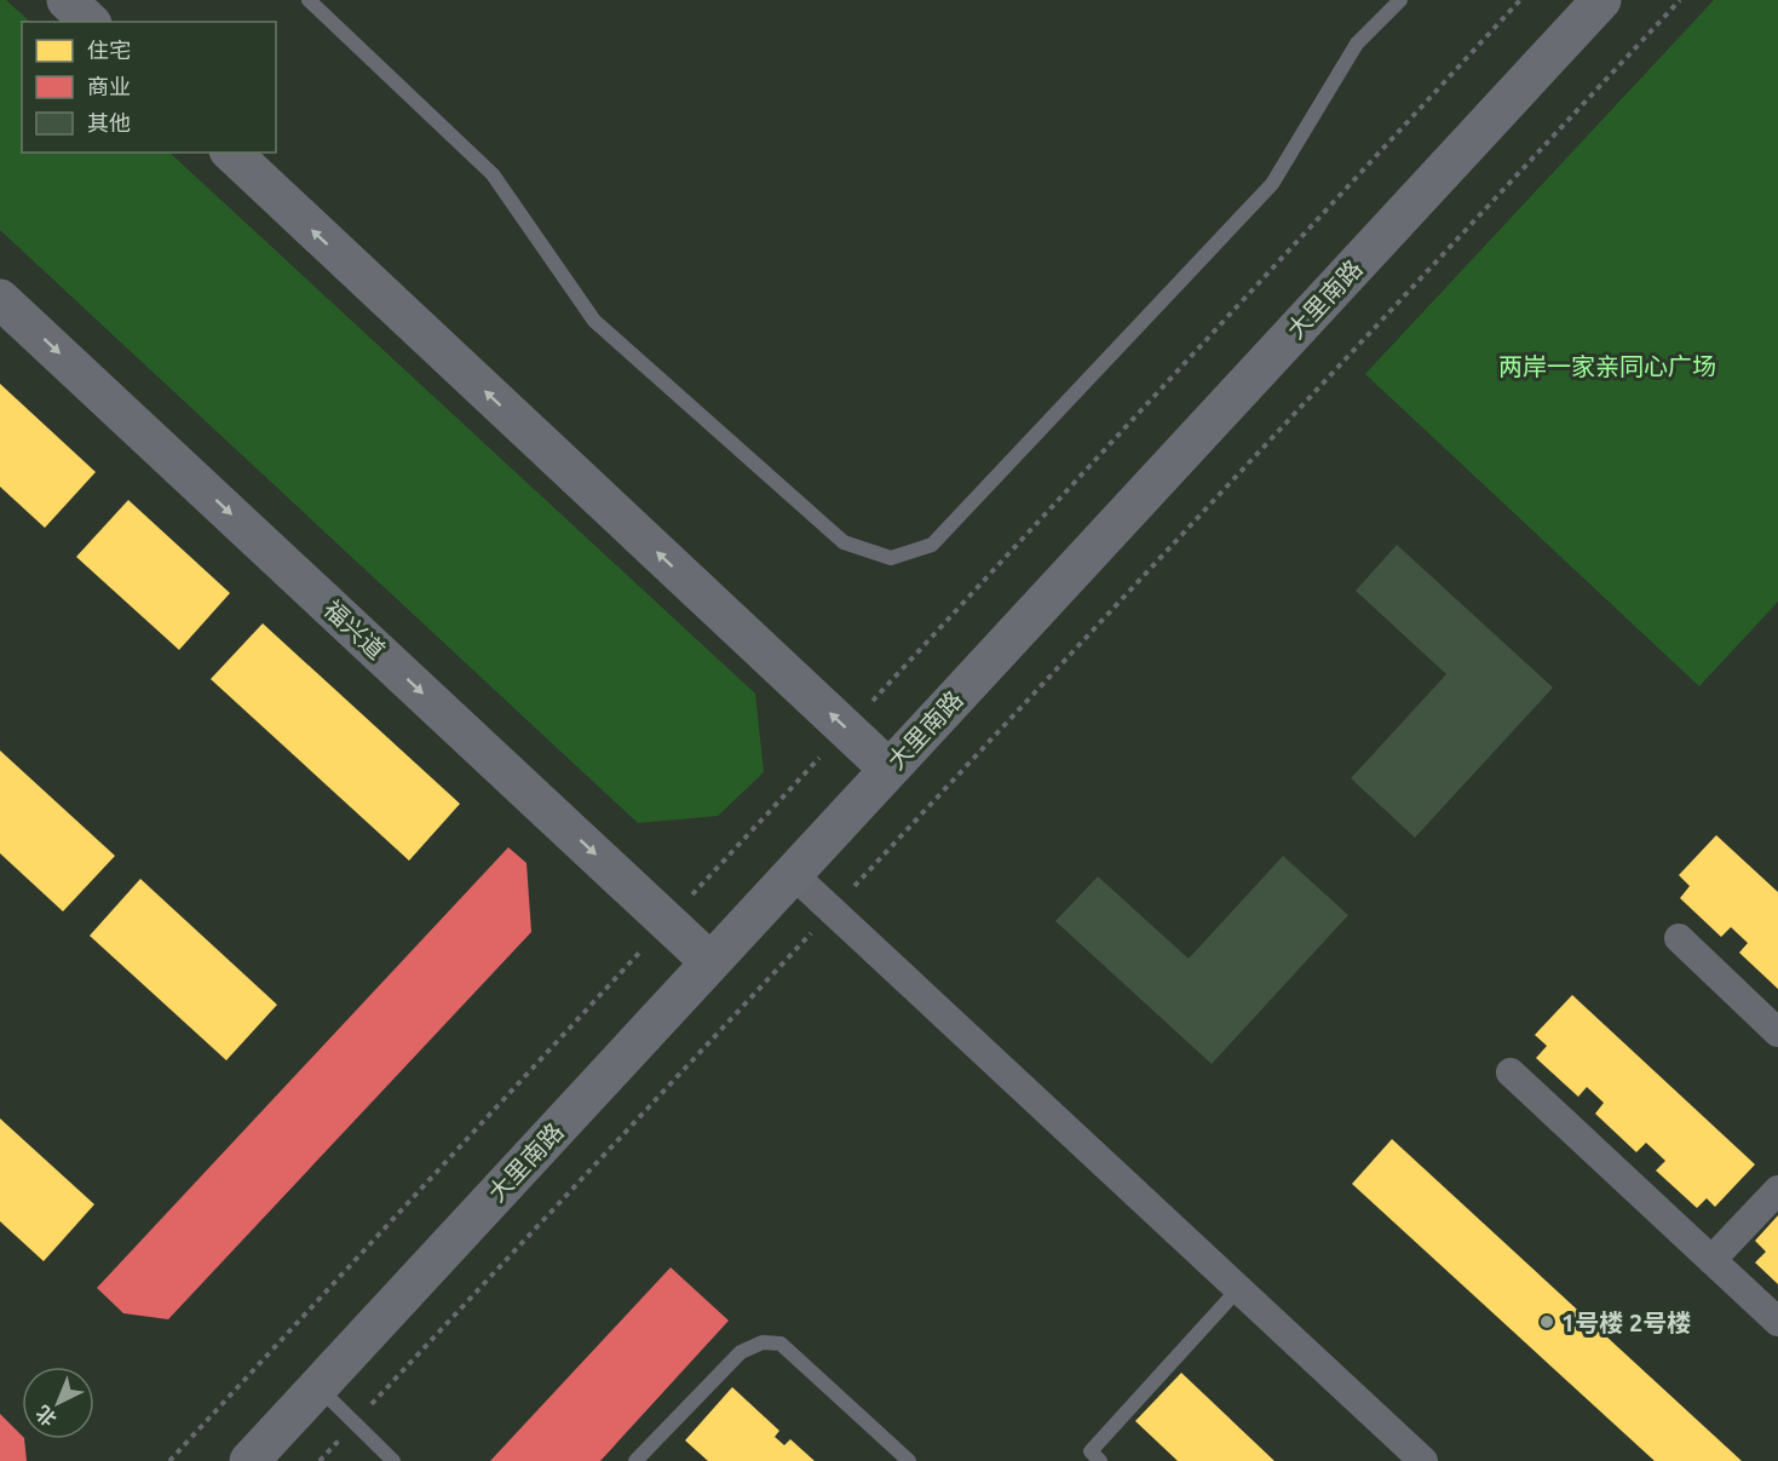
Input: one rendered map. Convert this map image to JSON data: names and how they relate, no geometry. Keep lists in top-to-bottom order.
{
  "streets": {
    "main road": ["大里南路", "福兴道"]
  },
  "crossings": [
    ["大里南路", "福兴道"]
  ],
  "parks": ["两岸一家亲同心广场"],
  "places": ["1号楼 2号楼"],
  "legend": ["住宅", "商业", "其他"],
  "north": "bottom left"
}
